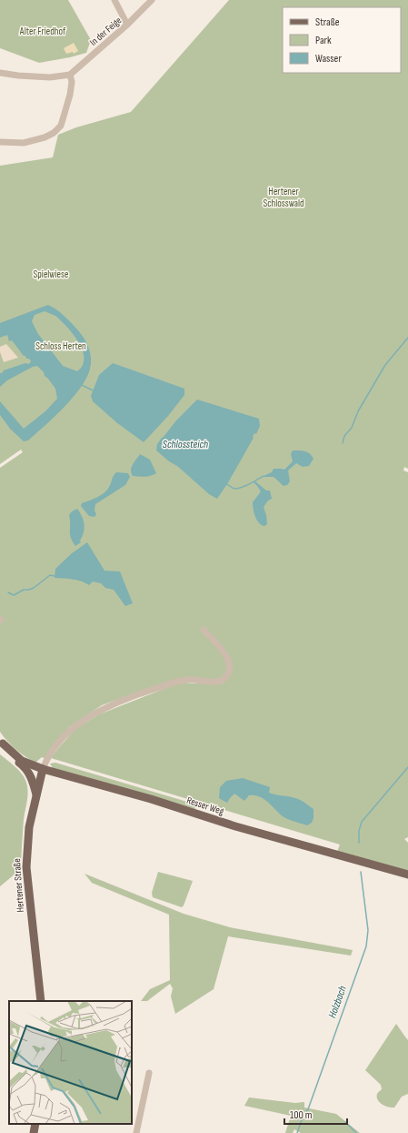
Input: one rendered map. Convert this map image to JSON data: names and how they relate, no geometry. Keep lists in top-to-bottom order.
{
  "streets": {
    "main road": ["Resser Weg", "Hertener Straße"],
    "street": ["In der Feige"]
  },
  "crossings": [
    ["Resser Weg", "Hertener Straße"]
  ],
  "water": ["Schlossteich", "Holzbach"],
  "parks": [
    "Alter Friedhof",
    "Hertener Schlosswald",
    "Spielwiese",
    "Schloss Herten"
  ],
  "legend": ["Straße", "Park", "Wasser"],
  "scale_bar": "100 m"
}
